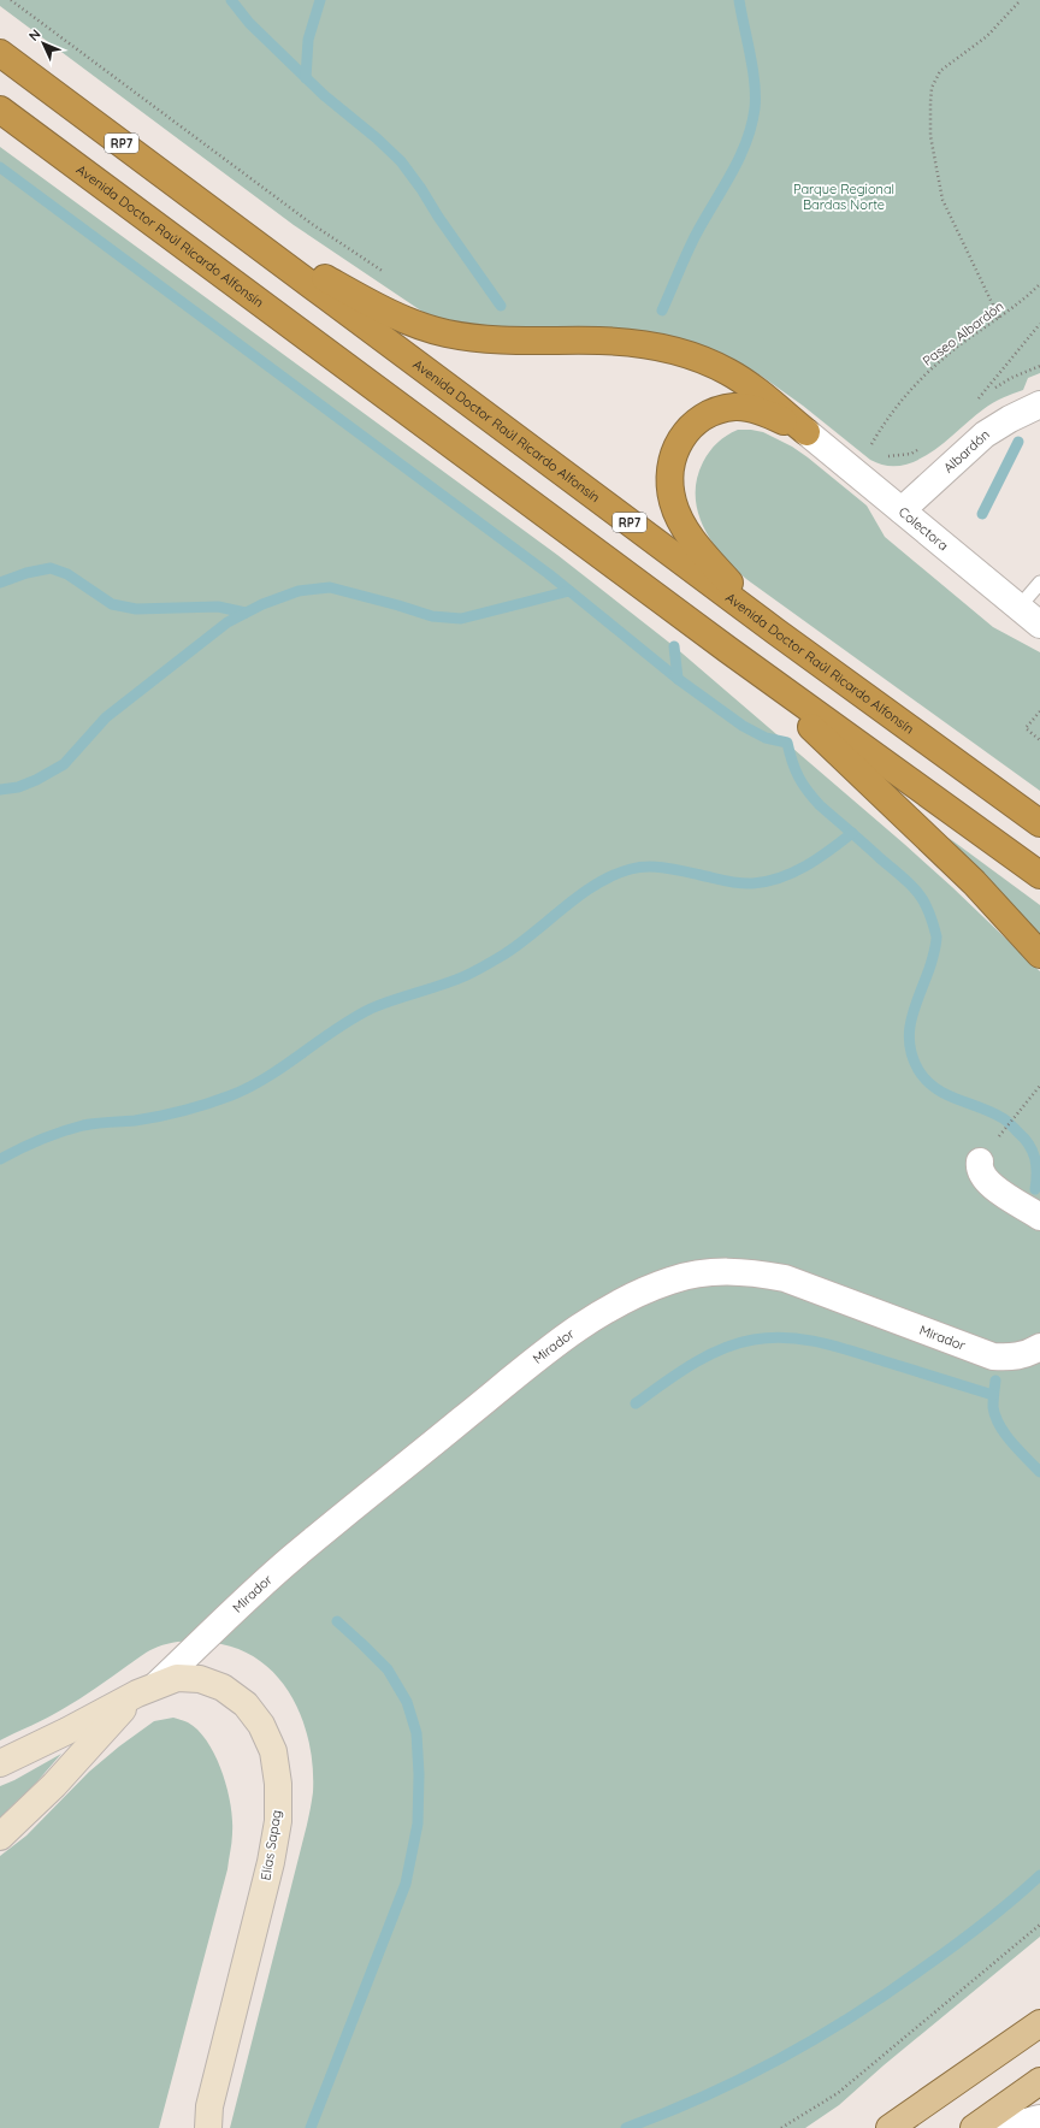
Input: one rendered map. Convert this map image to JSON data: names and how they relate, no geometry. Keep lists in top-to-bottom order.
{
  "streets": {
    "highway": ["RP7", "Avenida Doctor Raúl Ricardo Alfonsín"],
    "main road": ["Elías Sapag"],
    "street": ["Albardón", "Colectora", "Mirador"],
    "path": ["Paseo Albardón"]
  },
  "crossings": [
    ["Albardón", "Colectora"],
    ["Mirador", "Elías Sapag"]
  ],
  "parks": ["Parque Regional Bardas Norte"],
  "north": "top left"
}
